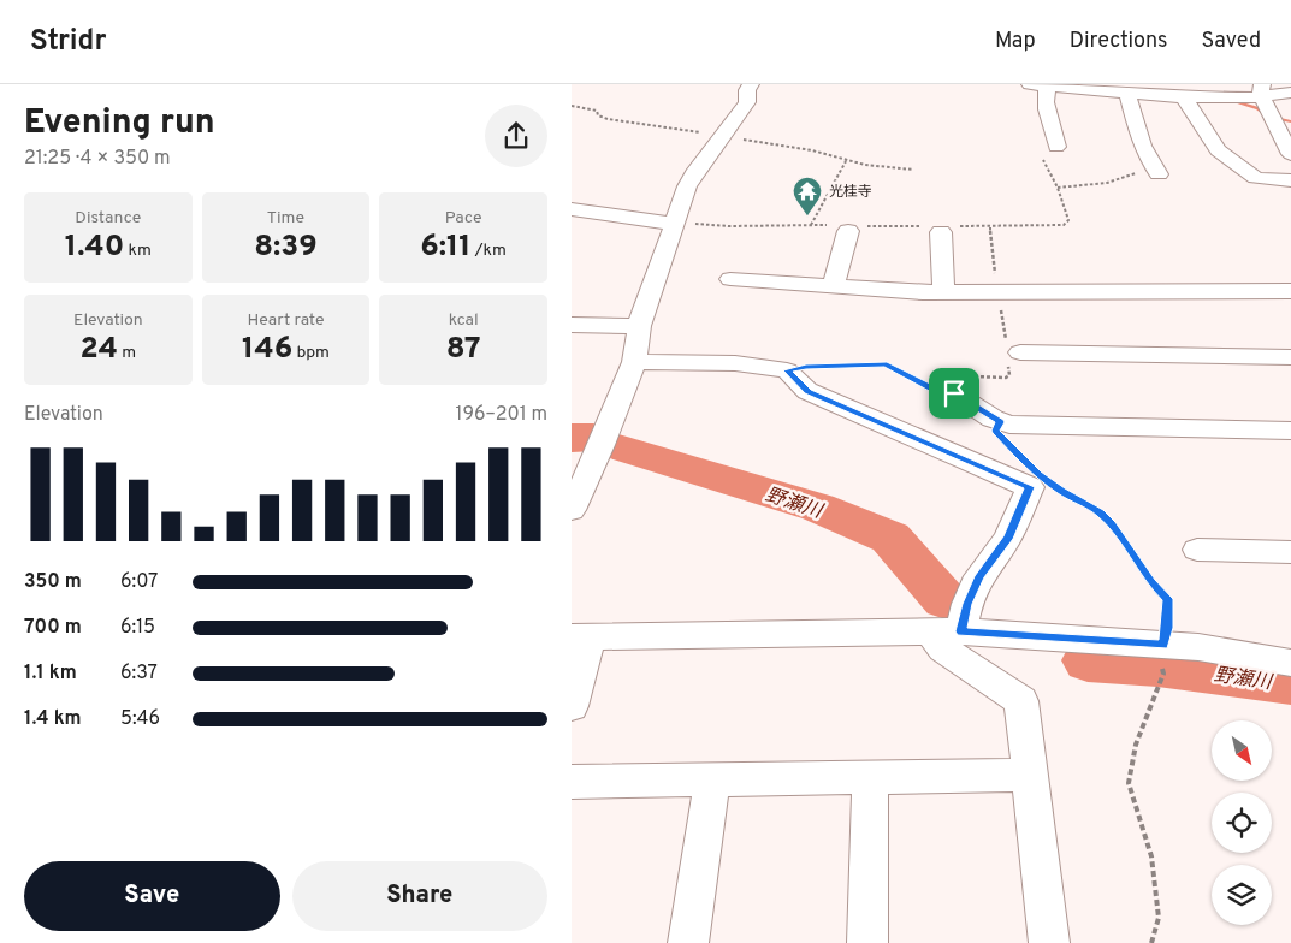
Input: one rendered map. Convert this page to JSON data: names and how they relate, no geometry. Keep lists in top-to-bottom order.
{
  "water": ["野瀬川"],
  "places": {
    "temple": ["光桂寺"]
  },
  "north": "bottom right",
  "page": {
    "header": "Stridr",
    "nav": ["Map", "Directions", "Saved"],
    "heading": ["Evening run", "21:25 · 4 × 350 m"],
    "stats": [
      ["Distance", "1.40 km"],
      ["Time", "8:39"],
      ["Pace", "6:11 /km"],
      ["Elevation", "24 m"],
      ["Heart rate", "146 bpm"],
      ["kcal", "87"]
    ],
    "chart": ["Elevation", "196–201 m"],
    "list": [
      {
        "name": "350 m",
        "note": "6:07"
      },
      {
        "name": "700 m",
        "note": "6:15"
      },
      {
        "name": "1.1 km",
        "note": "6:37"
      },
      {
        "name": "1.4 km",
        "note": "5:46"
      }
    ],
    "buttons": ["Save", "Share"]
  }
}
